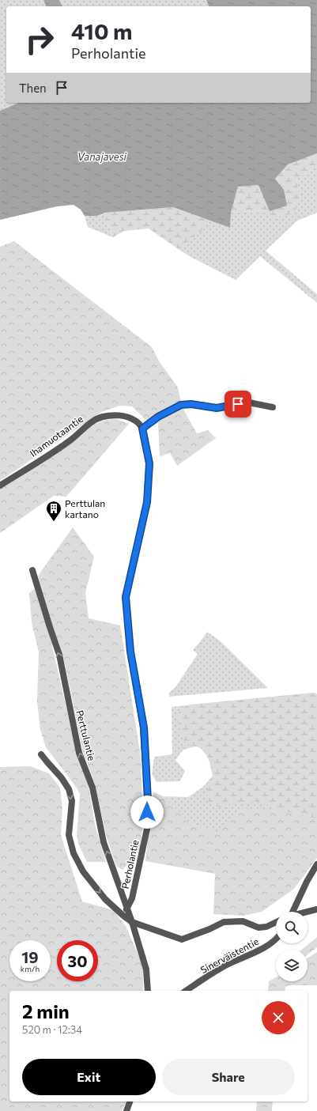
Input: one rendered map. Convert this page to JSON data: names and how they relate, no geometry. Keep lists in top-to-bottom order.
{
  "streets": {
    "street": [
      "Ihamuotaantie",
      "Perttulantie",
      "Perholantie",
      "Sinerväistentie"
    ]
  },
  "crossings": [
    ["Ihamuotaantie", "Perholantie"],
    ["Perttulantie", "Perholantie"]
  ],
  "water": ["Vanajavesi"],
  "places": {
    "building": ["Perttulan kartano"]
  },
  "page": {
    "turn": ["410 m", "Perholantie"],
    "then": "Then",
    "speed": "19 km/h",
    "limit": "30",
    "heading": ["2 min", "520 m · 12:34"],
    "buttons": ["Exit", "Share"]
  }
}
